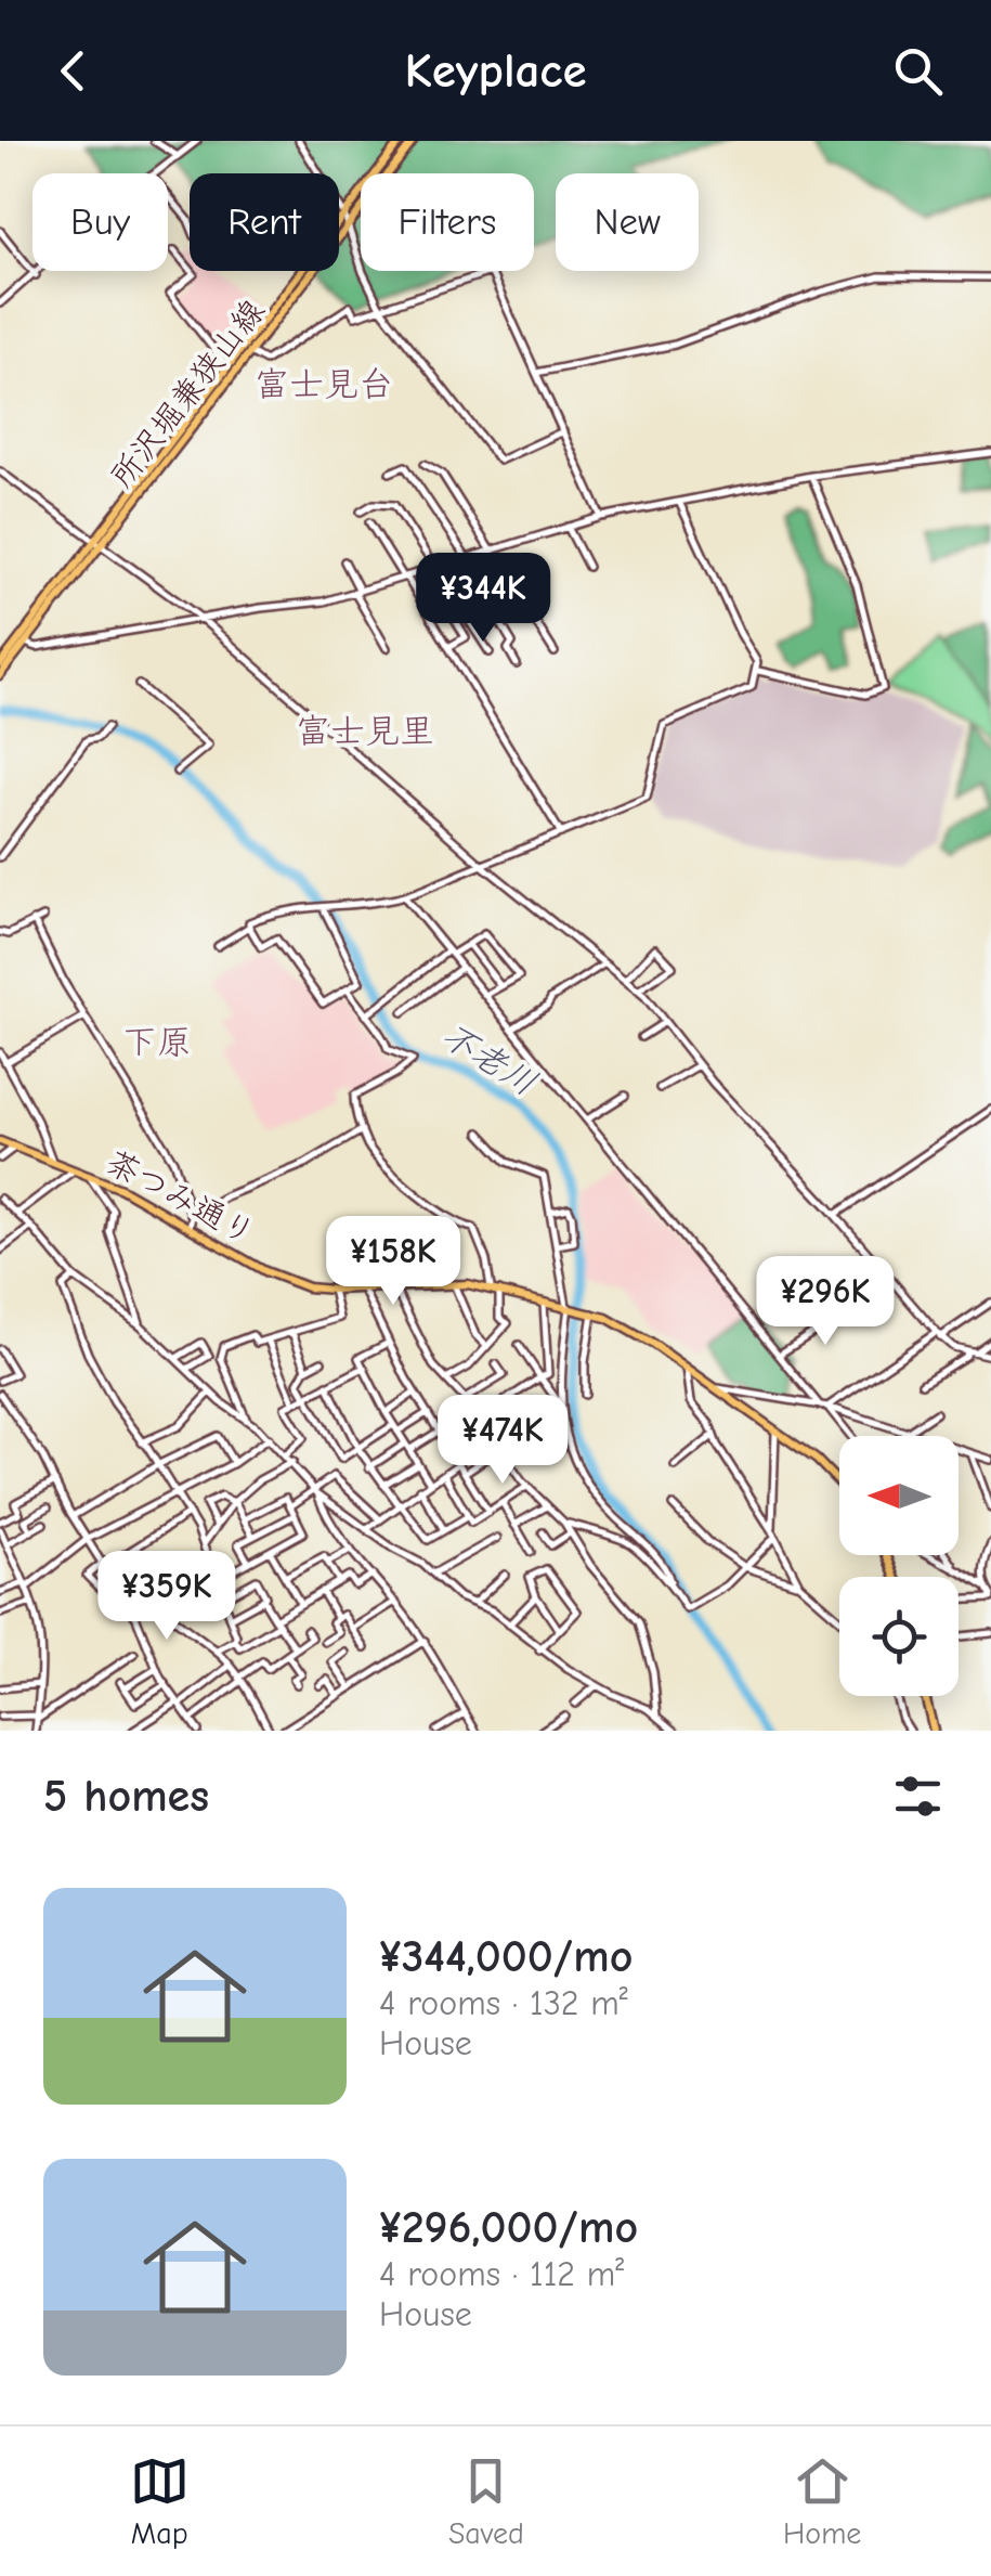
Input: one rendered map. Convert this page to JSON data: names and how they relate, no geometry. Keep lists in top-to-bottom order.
{
  "streets": {
    "main road": ["所沢堀兼狭山線", "茶つみ通り"]
  },
  "districts": ["富士見台", "富士見里", "下原"],
  "water": ["不老川"],
  "north": "left",
  "page": {
    "header": "Keyplace",
    "chip": [
      "Buy",
      "Rent",
      "Filters",
      "New"
    ],
    "price": [
      "¥344K",
      "¥158K",
      "¥296K",
      "¥474K",
      "¥359K"
    ],
    "heading": "5 homes",
    "list": [
      {
        "name": "¥344,000/mo",
        "note": "4 rooms · 132 m² · House"
      },
      {
        "name": "¥296,000/mo",
        "note": "4 rooms · 112 m² · House"
      }
    ],
    "tabs": ["Map", "Saved", "Home"]
  }
}
